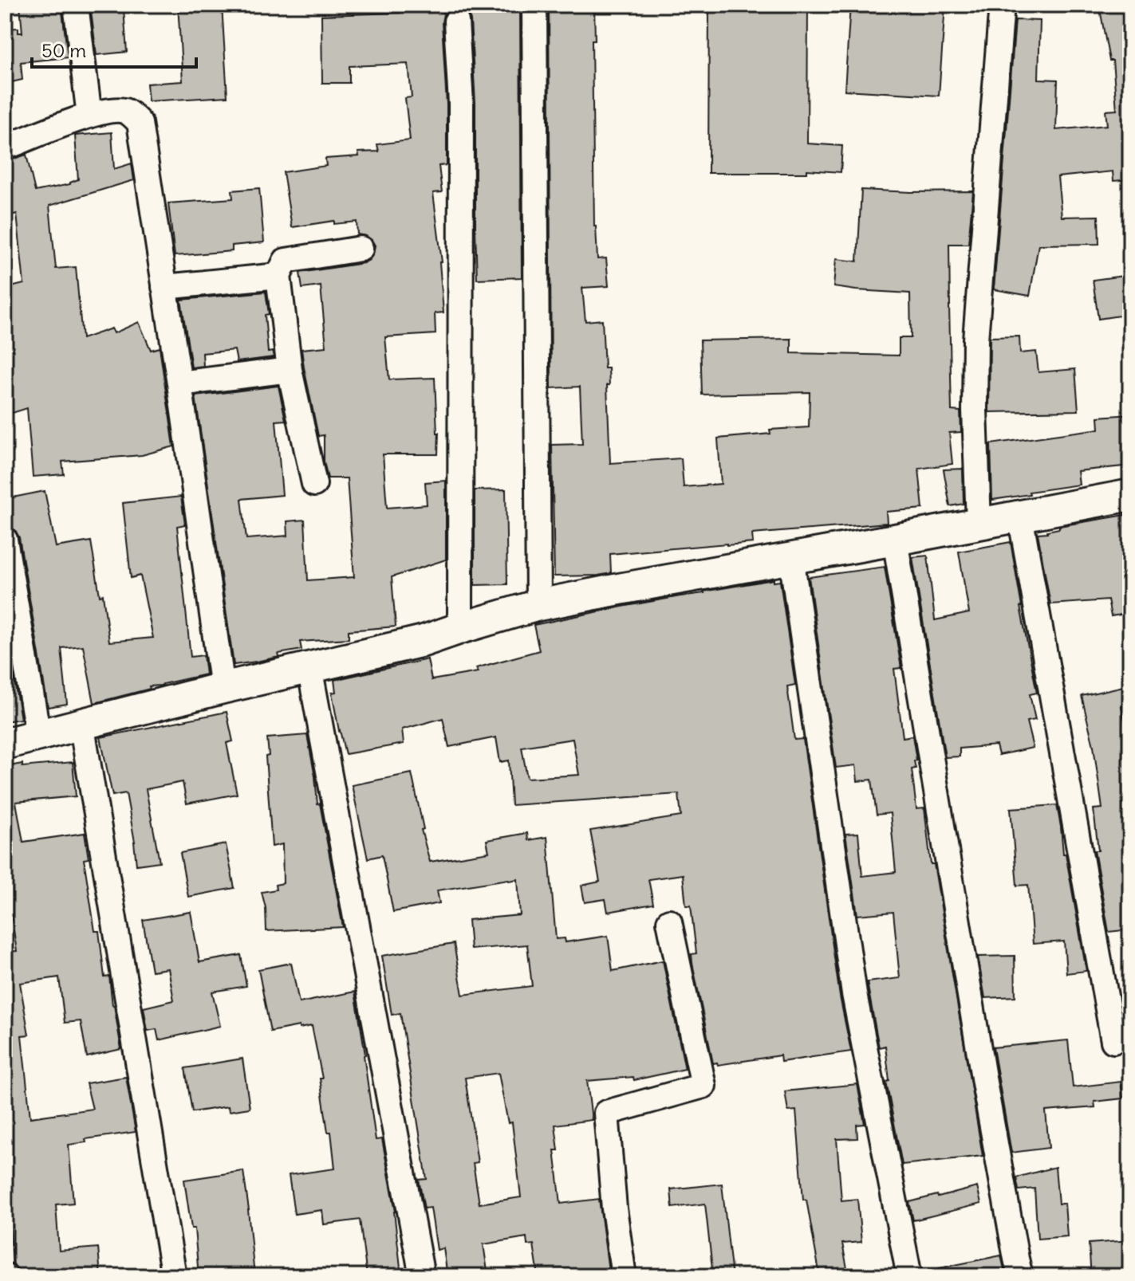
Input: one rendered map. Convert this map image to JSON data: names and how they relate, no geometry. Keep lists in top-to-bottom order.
{
  "scale_bar": "50 m"
}
